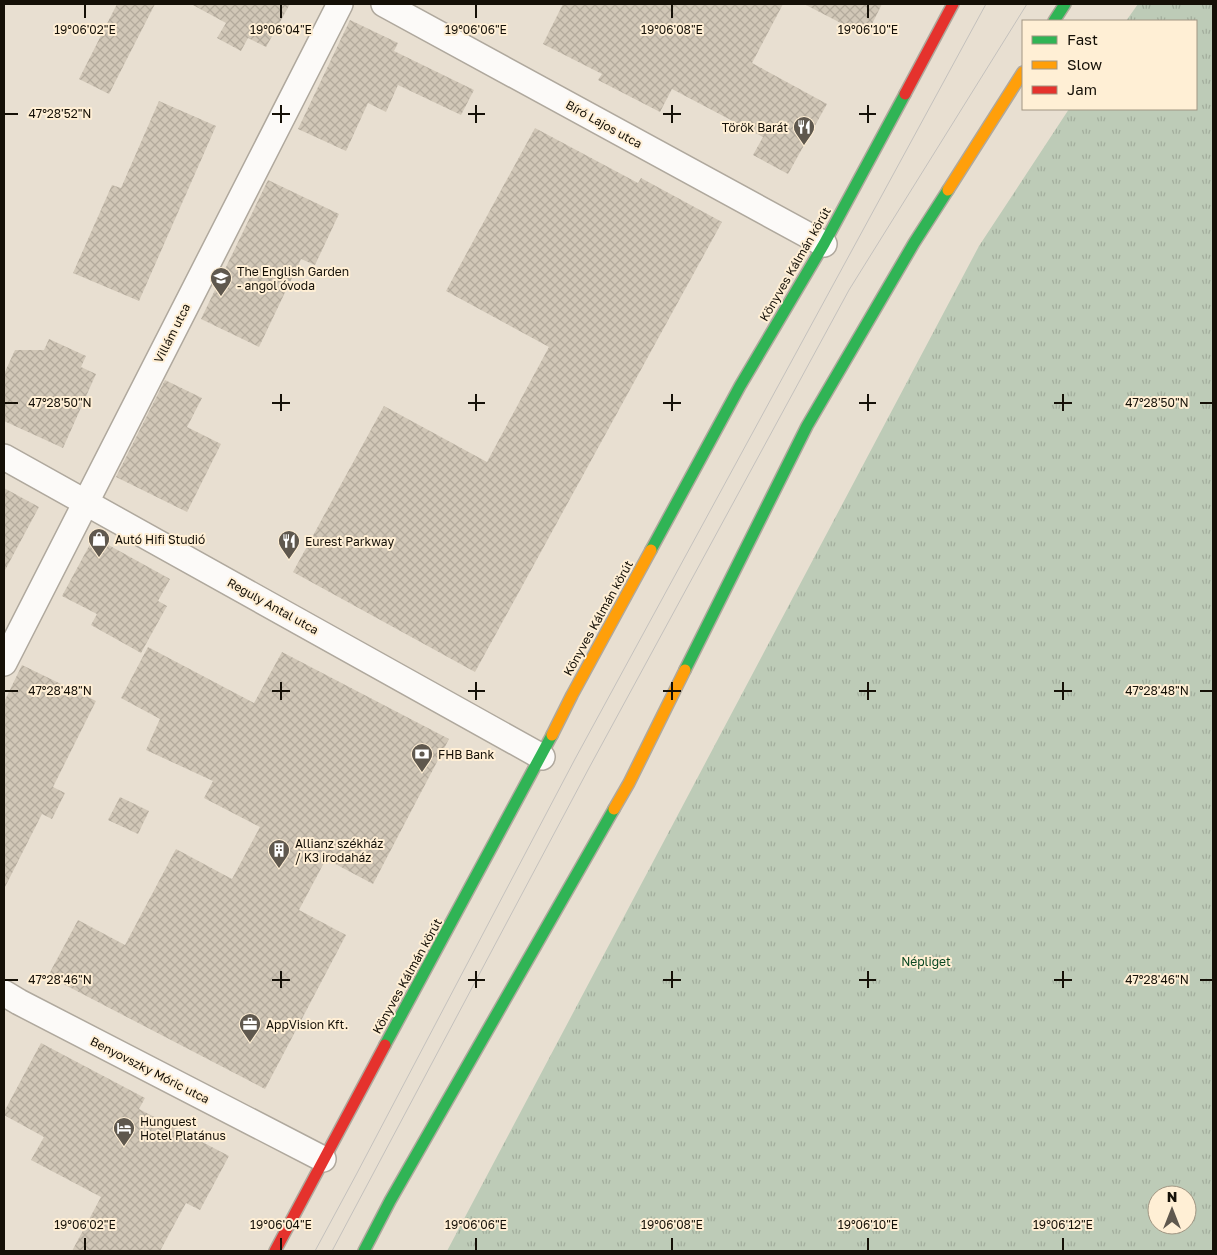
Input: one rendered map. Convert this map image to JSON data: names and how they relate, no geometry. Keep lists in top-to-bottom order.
{
  "streets": {
    "main road": ["Könyves Kálmán körút"],
    "street": [
      "Bíró Lajos utca",
      "Villám utca",
      "Reguly Antal utca",
      "Benyovszky Móric utca"
    ]
  },
  "crossings": [
    ["Bíró Lajos utca", "Könyves Kálmán körút"],
    ["Könyves Kálmán körút", "Reguly Antal utca"],
    ["Könyves Kálmán körút", "Benyovszky Móric utca"],
    ["Villám utca", "Reguly Antal utca"]
  ],
  "parks": ["Népliget"],
  "places": {
    "restaurant": ["Török Barát", "Eurest Parkway"],
    "school or university": ["The English Garden - angol óvoda"],
    "shop": ["Autó Hifi Studió"],
    "bank": ["FHB Bank"],
    "building": ["Allianz székház / K3 irodaház"],
    "office": ["AppVision Kft."],
    "hotel": ["Hunguest Hotel Platánus"]
  },
  "legend": ["Fast", "Slow", "Jam"],
  "north": "top",
  "coordinates": [
    "19°06'02\"E",
    "19°06'04\"E",
    "19°06'06\"E",
    "19°06'08\"E",
    "19°06'10\"E",
    "47°28'52\"N",
    "47°28'50\"N",
    "47°28'48\"N",
    "47°28'46\"N",
    "19°06'12\"E"
  ]
}
